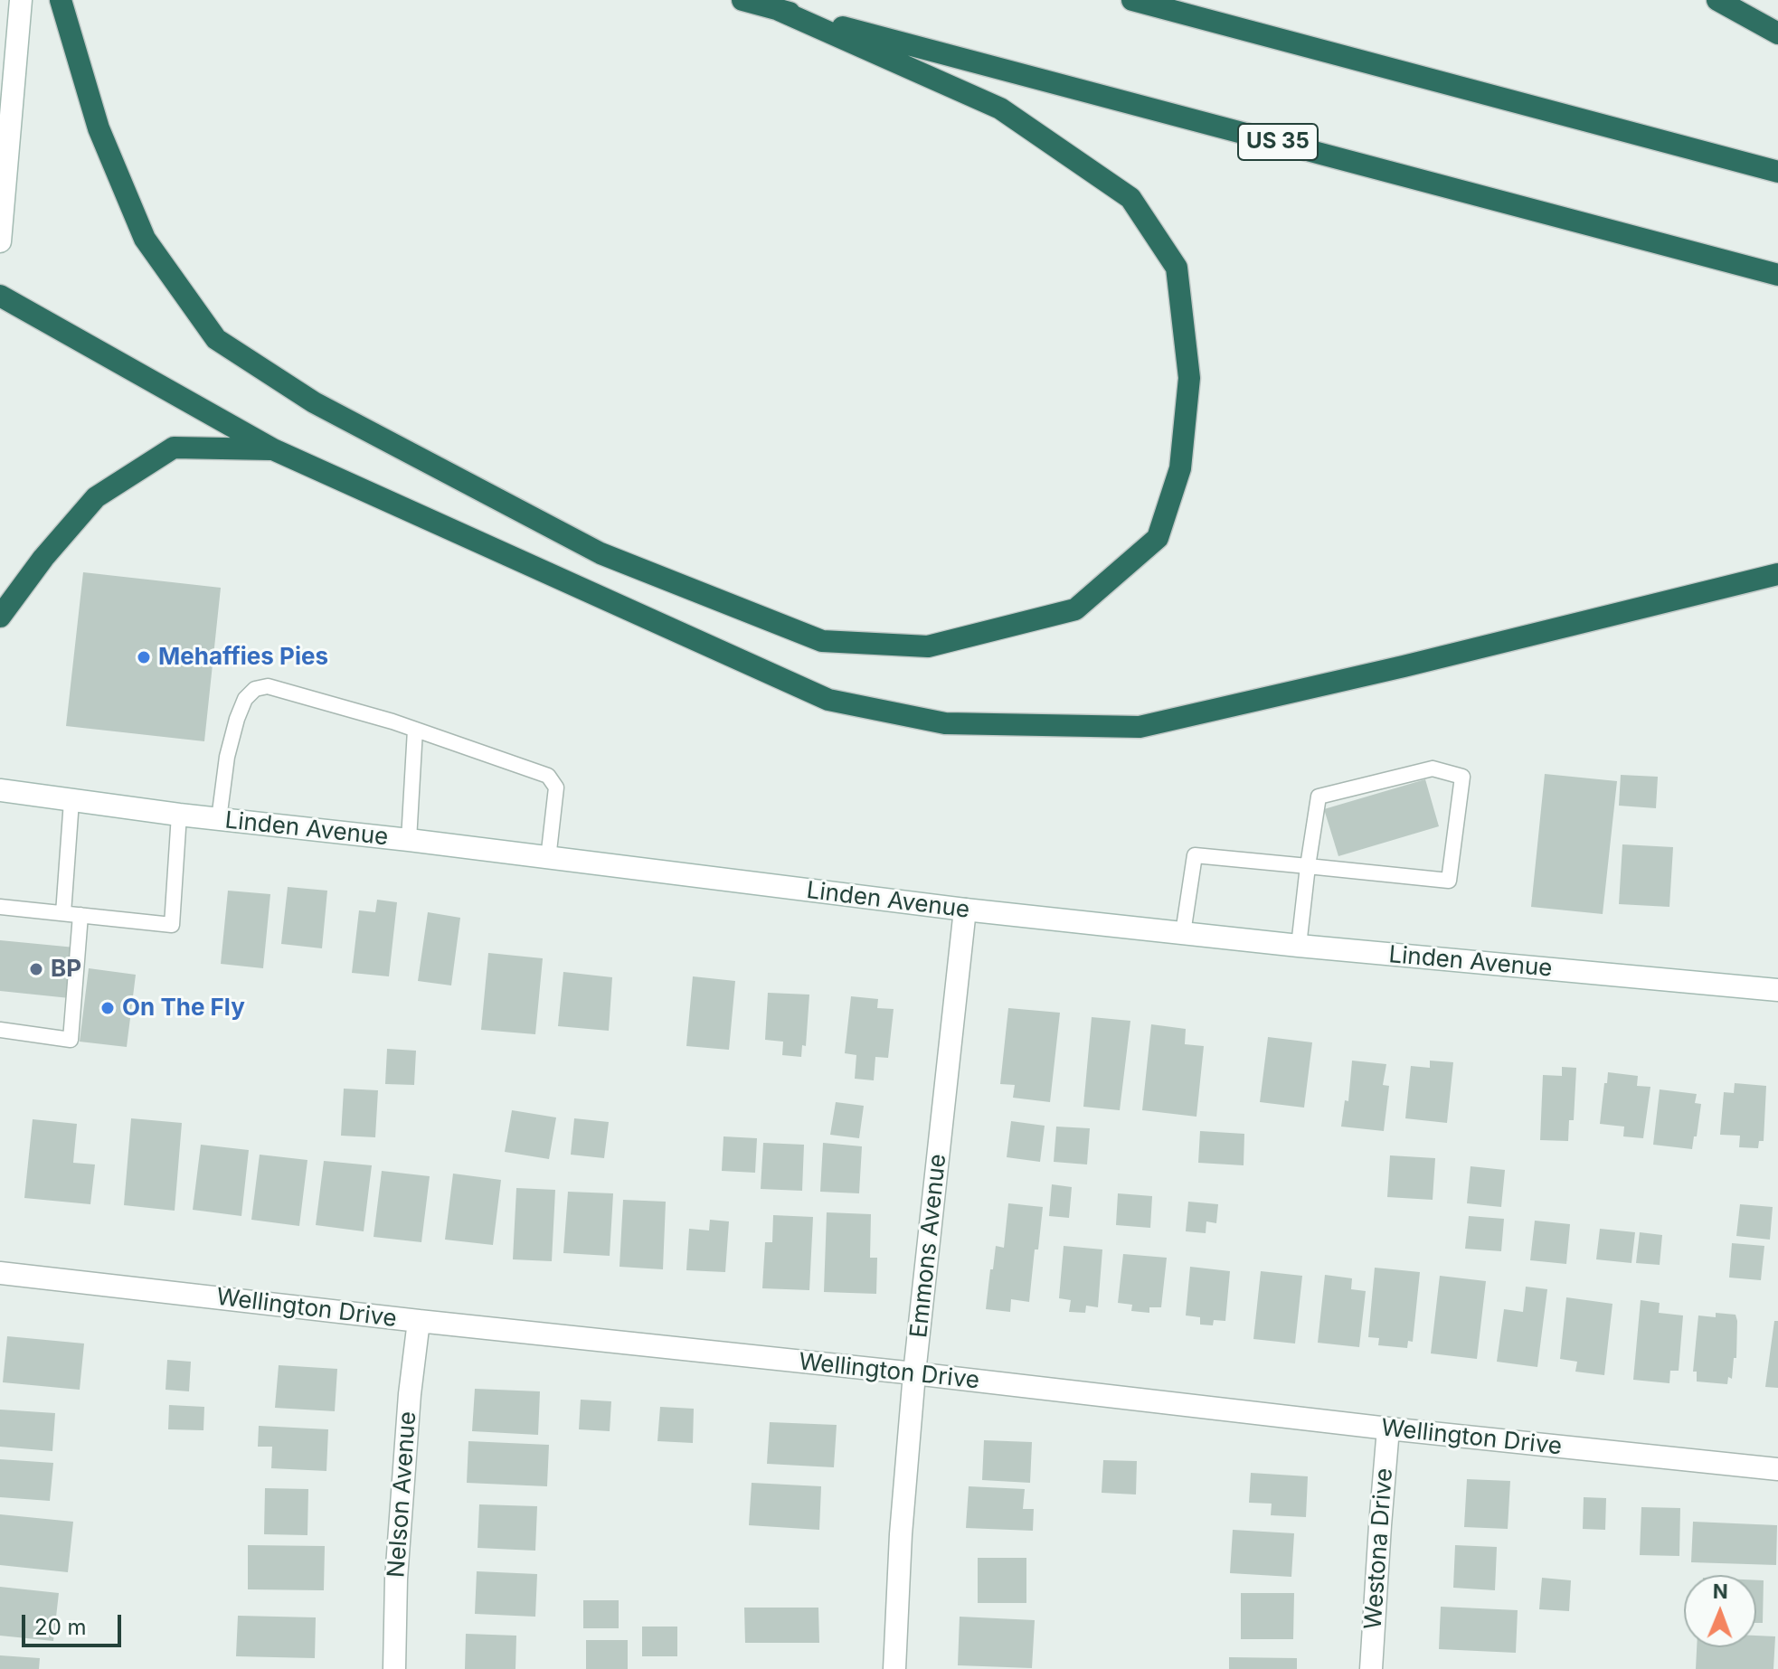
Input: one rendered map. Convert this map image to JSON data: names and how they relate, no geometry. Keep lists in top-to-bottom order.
{
  "streets": {
    "highway": ["US 35"],
    "street": [
      "Linden Avenue",
      "Emmons Avenue",
      "Wellington Drive",
      "Nelson Avenue",
      "Westona Drive"
    ]
  },
  "crossings": [
    ["Linden Avenue", "Emmons Avenue"],
    ["Emmons Avenue", "Wellington Drive"],
    ["Wellington Drive", "Nelson Avenue"],
    ["Wellington Drive", "Westona Drive"]
  ],
  "places": ["Mehaffies Pies", "BP", "On The Fly"],
  "scale_bar": "20 m",
  "north": "top"
}
